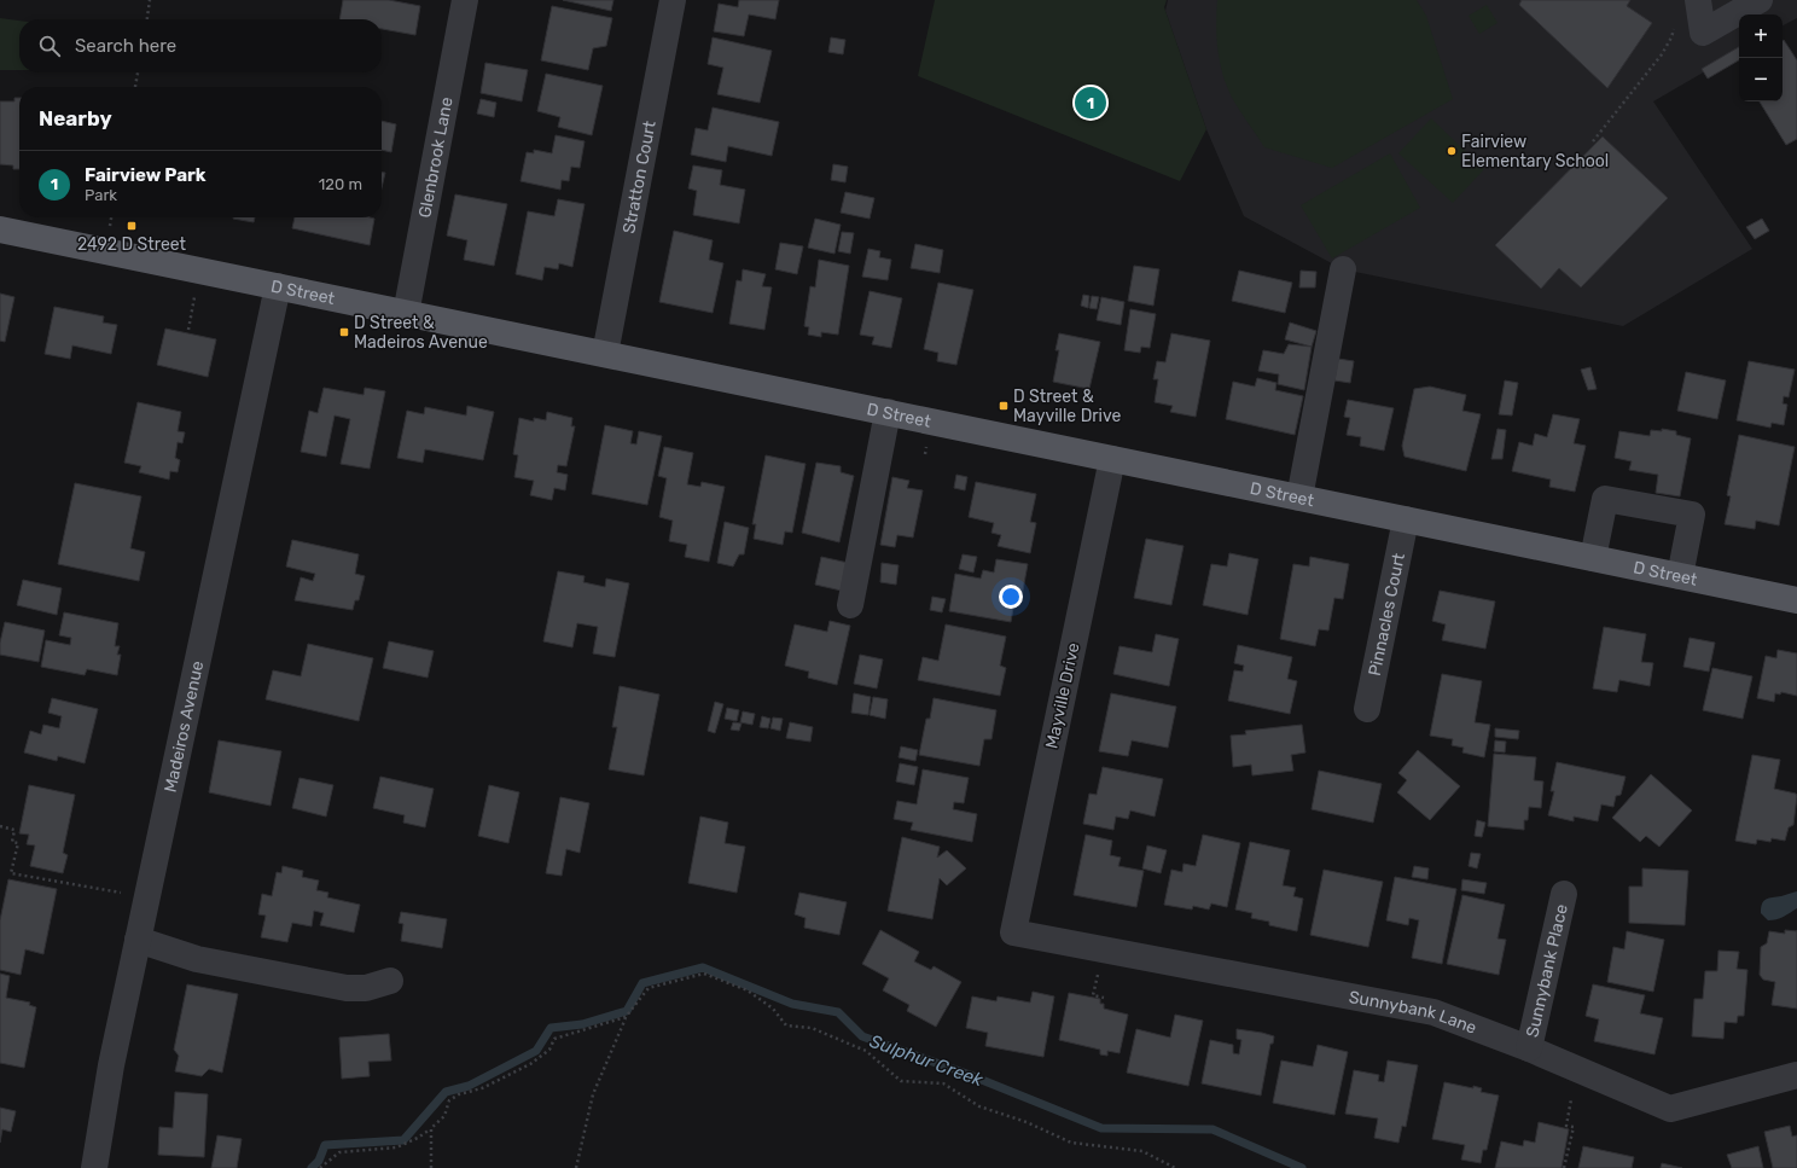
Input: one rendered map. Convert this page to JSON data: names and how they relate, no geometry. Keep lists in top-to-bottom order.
{
  "streets": {
    "main road": ["D Street"],
    "street": [
      "Glenbrook Lane",
      "Stratton Court",
      "Pinnacles Court",
      "Mayville Drive",
      "Madeiros Avenue",
      "Sunnybank Place",
      "Sunnybank Lane"
    ]
  },
  "crossings": [
    ["Glenbrook Lane", "D Street"],
    ["Stratton Court", "D Street"],
    ["D Street", "Pinnacles Court"],
    ["D Street", "Mayville Drive"],
    ["D Street", "Madeiros Avenue"],
    ["Mayville Drive", "Sunnybank Lane"],
    ["Sunnybank Place", "Sunnybank Lane"]
  ],
  "water": ["Sulphur Creek"],
  "places": {
    "other": ["Fairview Elementary School"],
    "transit": ["2492 D Street", "D Street & Madeiros Avenue", "D Street & Mayville Drive"]
  },
  "page": {
    "map_buttons": ["+", "−"],
    "search": "Search here",
    "pins": "1",
    "heading": "Nearby",
    "list": [
      {
        "mark": "1",
        "name": "Fairview Park",
        "note": "Park",
        "value": "120 m"
      }
    ]
  }
}
